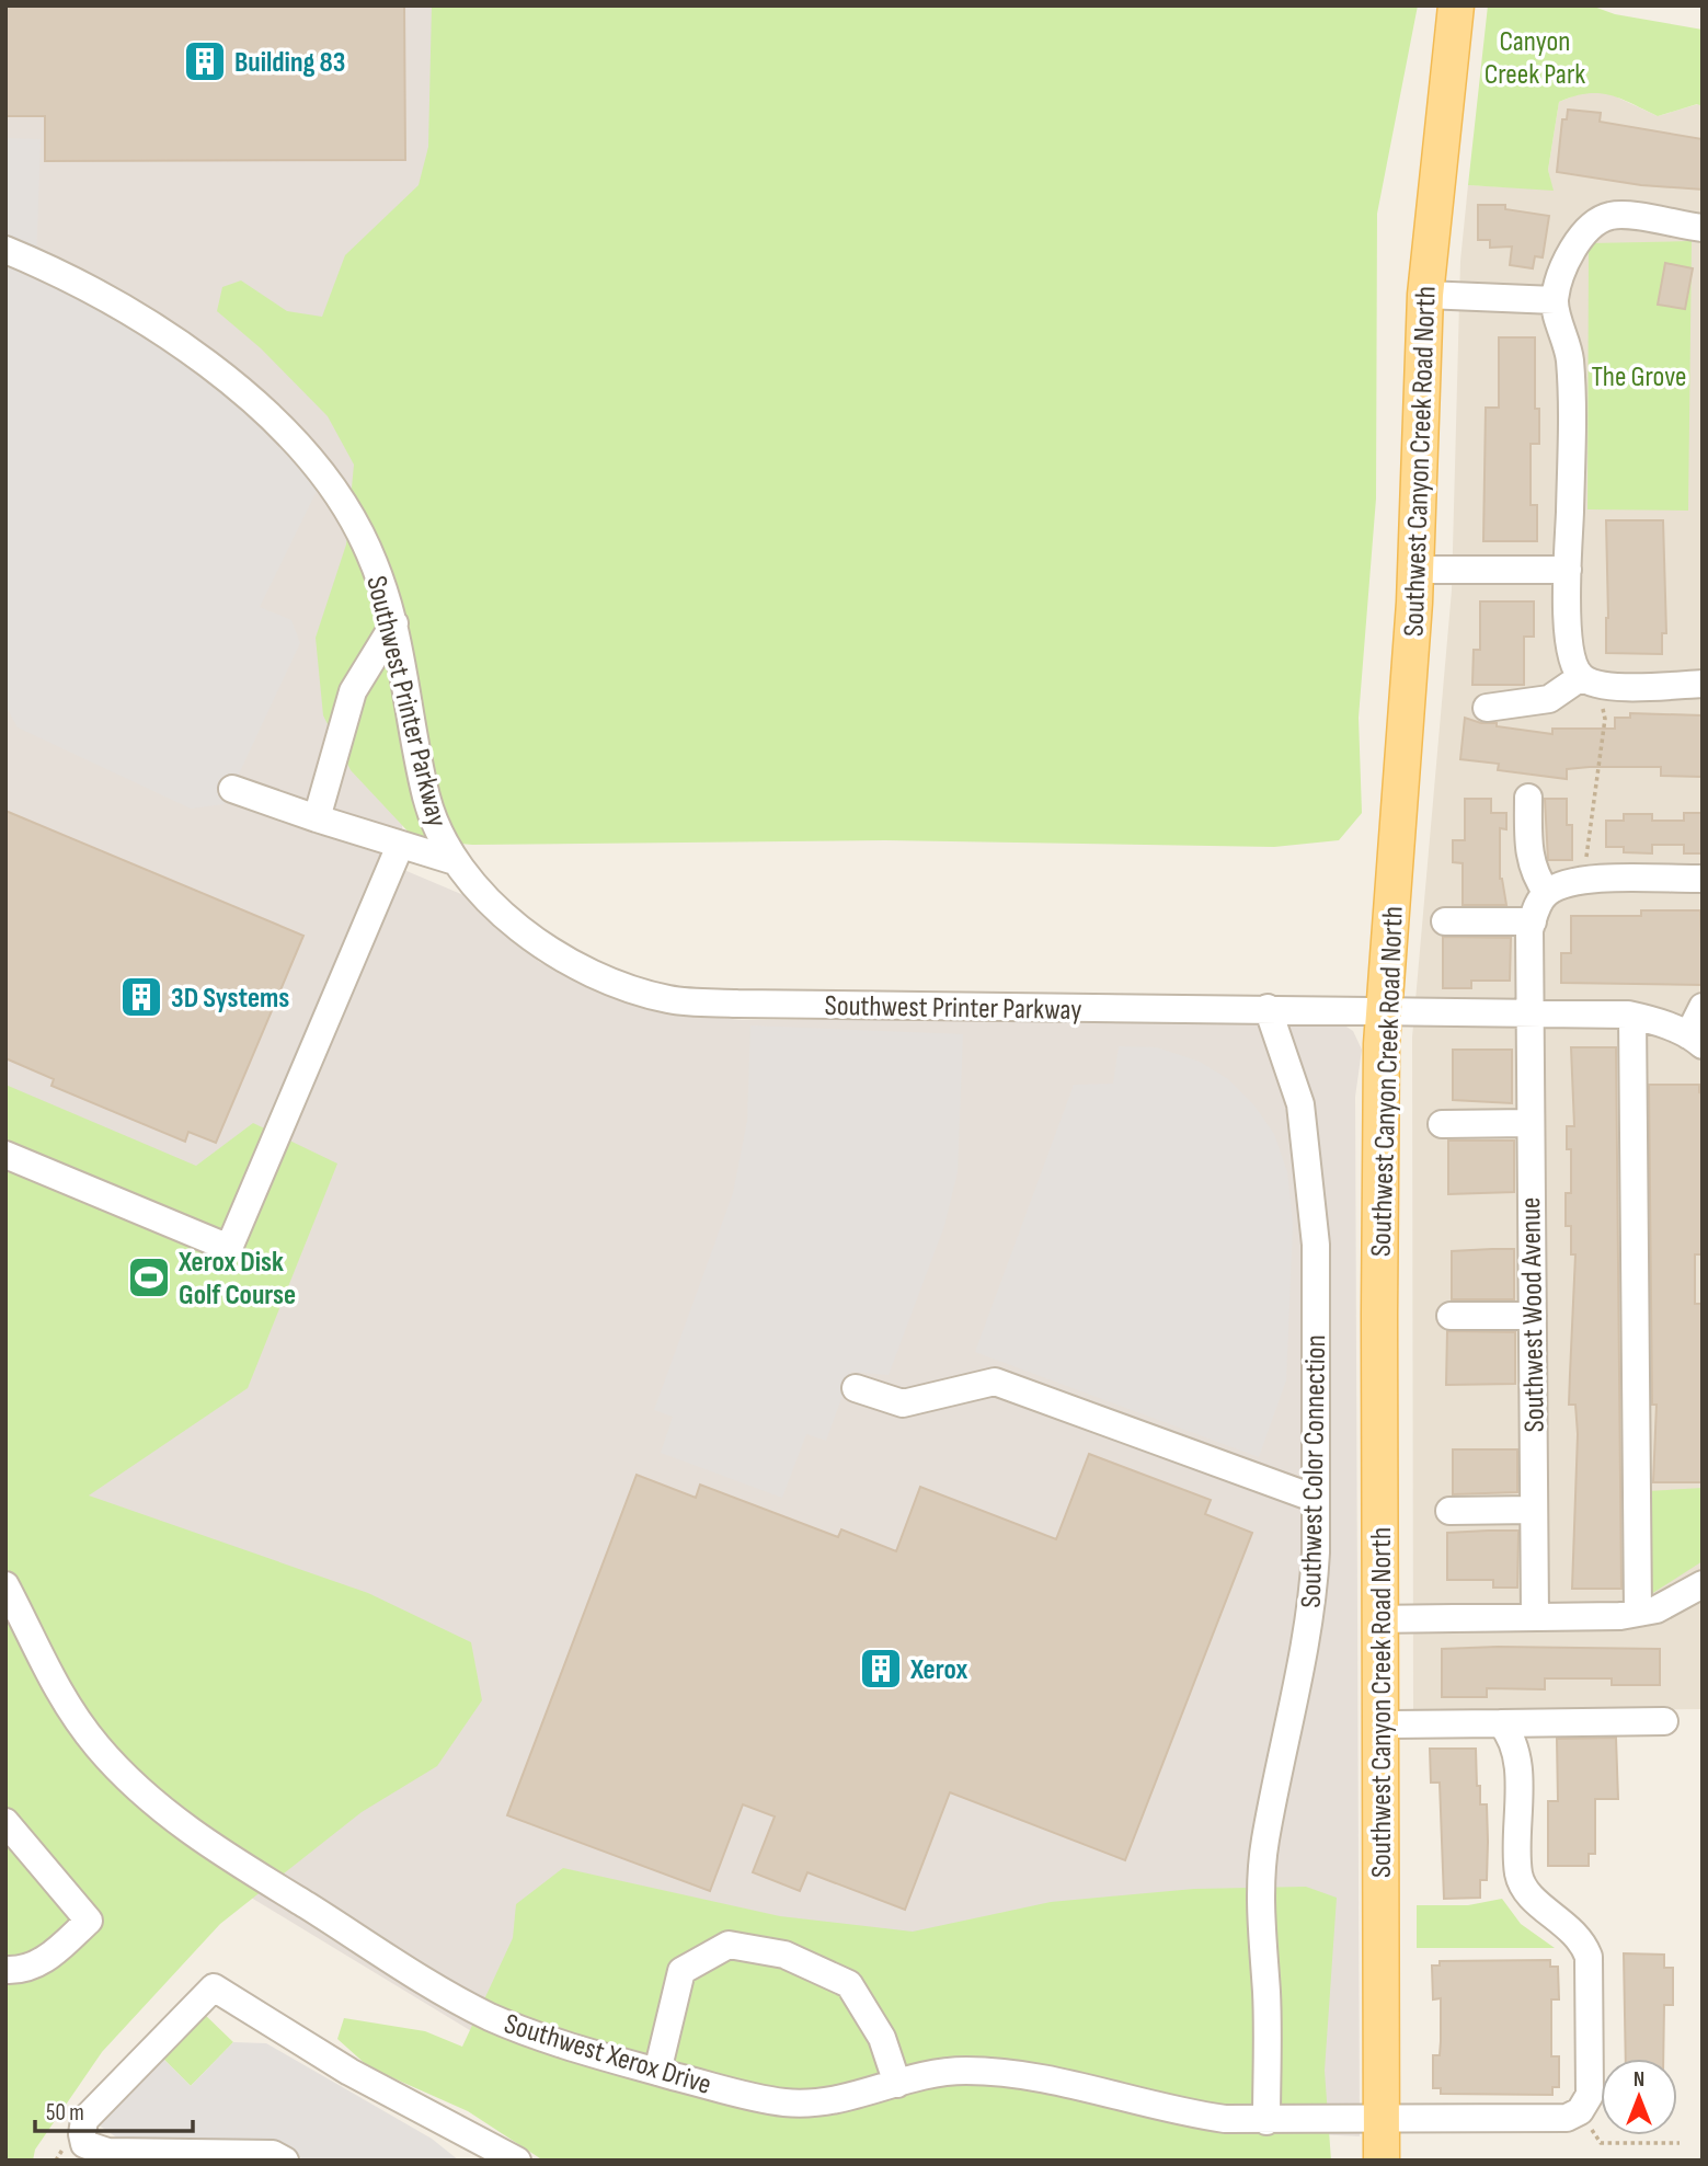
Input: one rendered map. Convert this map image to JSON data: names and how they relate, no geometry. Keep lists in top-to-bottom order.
{
  "streets": {
    "main road": ["Southwest Canyon Creek Road North"],
    "street": [
      "Southwest Printer Parkway",
      "Southwest Wood Avenue",
      "Southwest Color Connection",
      "Southwest Xerox Drive"
    ]
  },
  "crossings": [
    ["Southwest Canyon Creek Road North", "Southwest Printer Parkway"],
    ["Southwest Canyon Creek Road North", "Southwest Xerox Drive"],
    ["Southwest Printer Parkway", "Southwest Wood Avenue"],
    ["Southwest Printer Parkway", "Southwest Color Connection"],
    ["Southwest Color Connection", "Southwest Xerox Drive"]
  ],
  "parks": ["Canyon Creek Park", "The Grove"],
  "places": {
    "building": ["Building 83", "3D Systems", "Xerox"],
    "sports": ["Xerox Disk Golf Course"]
  },
  "scale_bar": "50 m",
  "north": "top"
}
